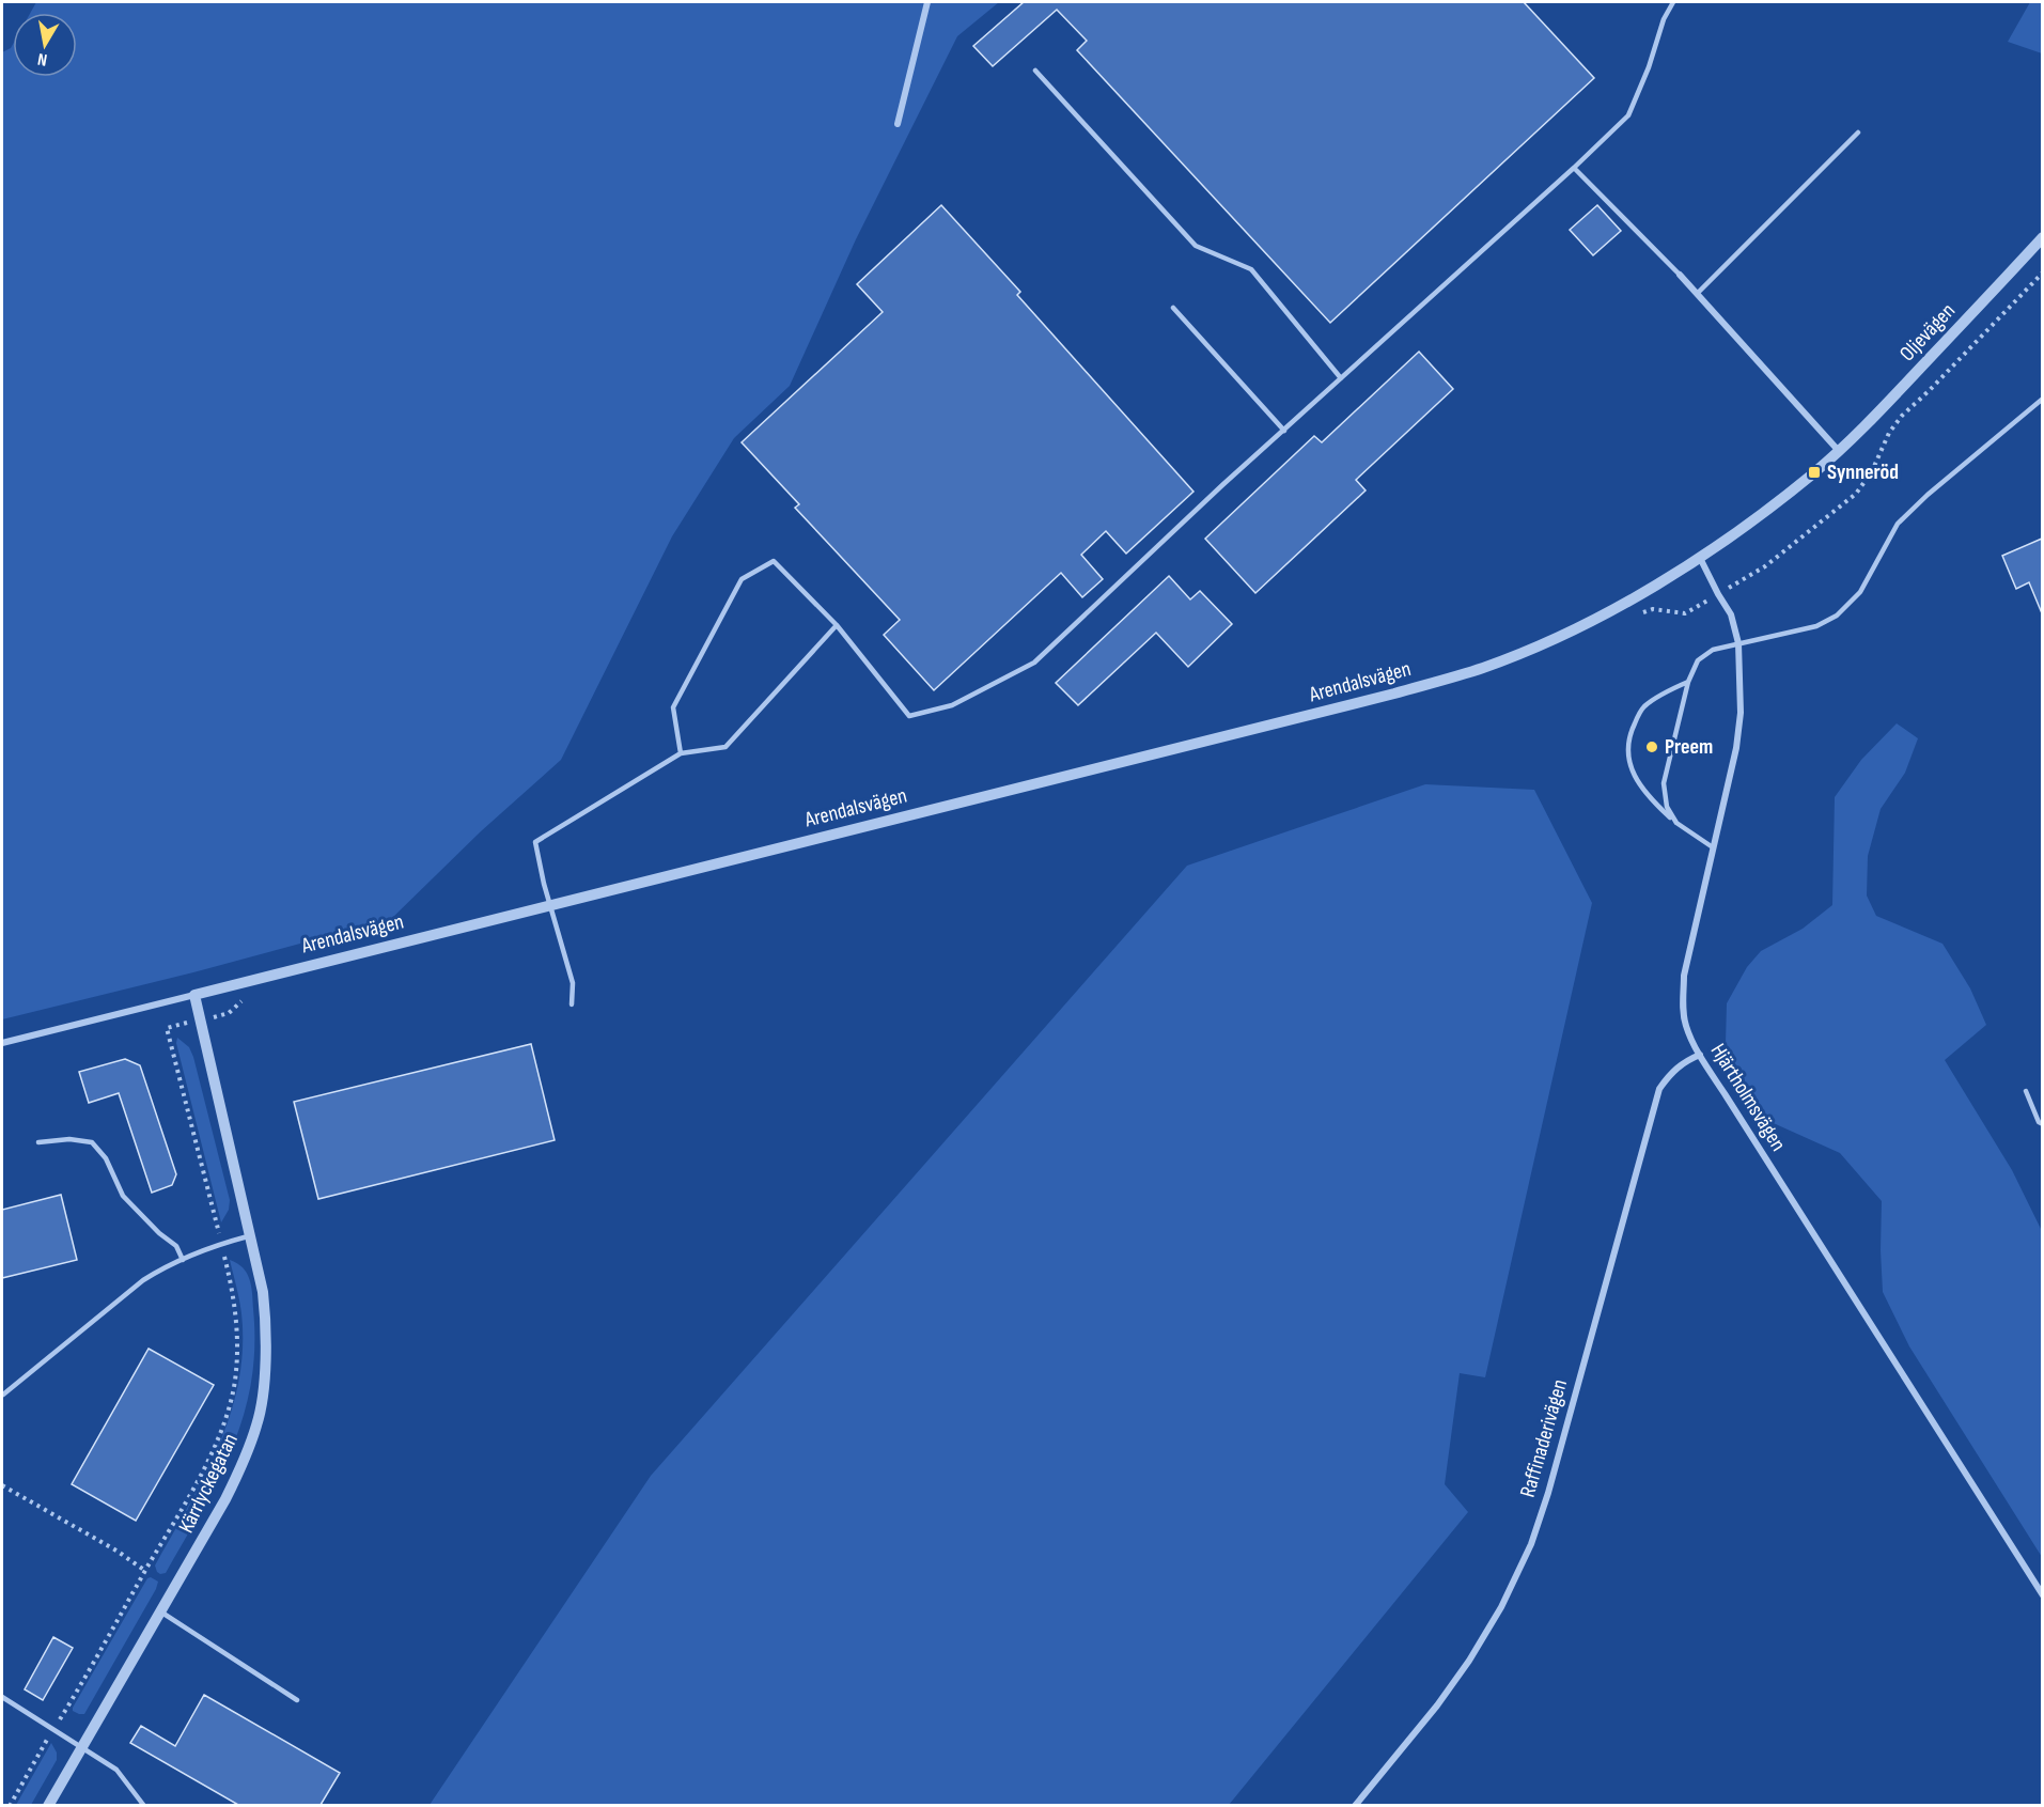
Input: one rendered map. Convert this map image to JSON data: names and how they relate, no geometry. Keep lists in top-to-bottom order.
{
  "streets": {
    "street": [
      "Oljevägen",
      "Arendalsvägen",
      "Hjärtholmsvägen",
      "Raffinaderivägen",
      "Kärrlyckegatan"
    ]
  },
  "crossings": [
    ["Oljevägen", "Arendalsvägen"],
    ["Oljevägen", "Hjärtholmsvägen"],
    ["Arendalsvägen", "Hjärtholmsvägen"],
    ["Arendalsvägen", "Kärrlyckegatan"],
    ["Hjärtholmsvägen", "Raffinaderivägen"]
  ],
  "places": {
    "transit": ["Synneröd"],
    "other": ["Preem"]
  },
  "north": "bottom"
}
